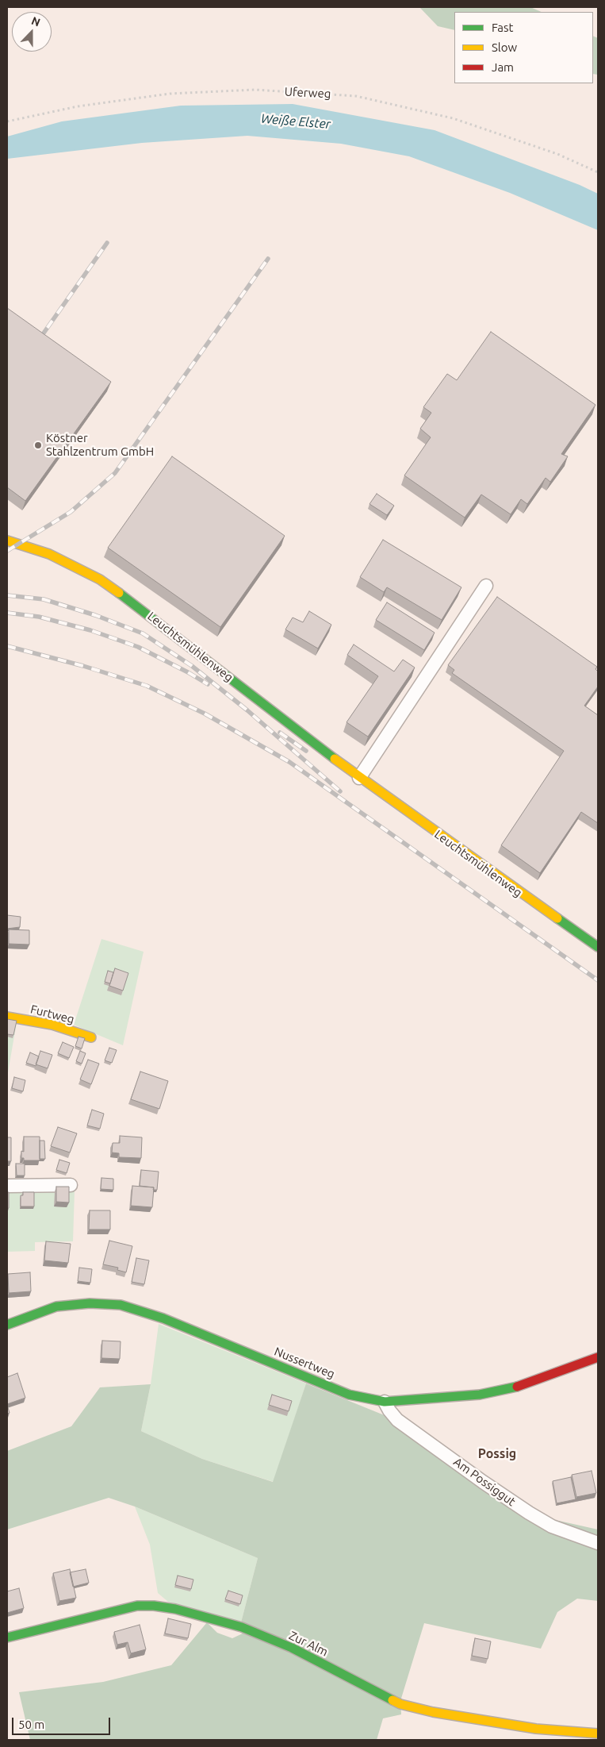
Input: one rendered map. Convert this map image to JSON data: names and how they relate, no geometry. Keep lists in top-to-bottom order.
{
  "streets": {
    "street": [
      "Leuchtsmühlenweg",
      "Furtweg",
      "Nussertweg",
      "Am Possiggut",
      "Zur Alm"
    ],
    "path": ["Uferweg"]
  },
  "crossings": [
    ["Nussertweg", "Am Possiggut"]
  ],
  "districts": ["Possig"],
  "water": ["Weiße Elster"],
  "places": ["Köstner Stahlzentrum GmbH"],
  "legend": ["Fast", "Slow", "Jam"],
  "scale_bar": "50 m",
  "north": "top"
}
